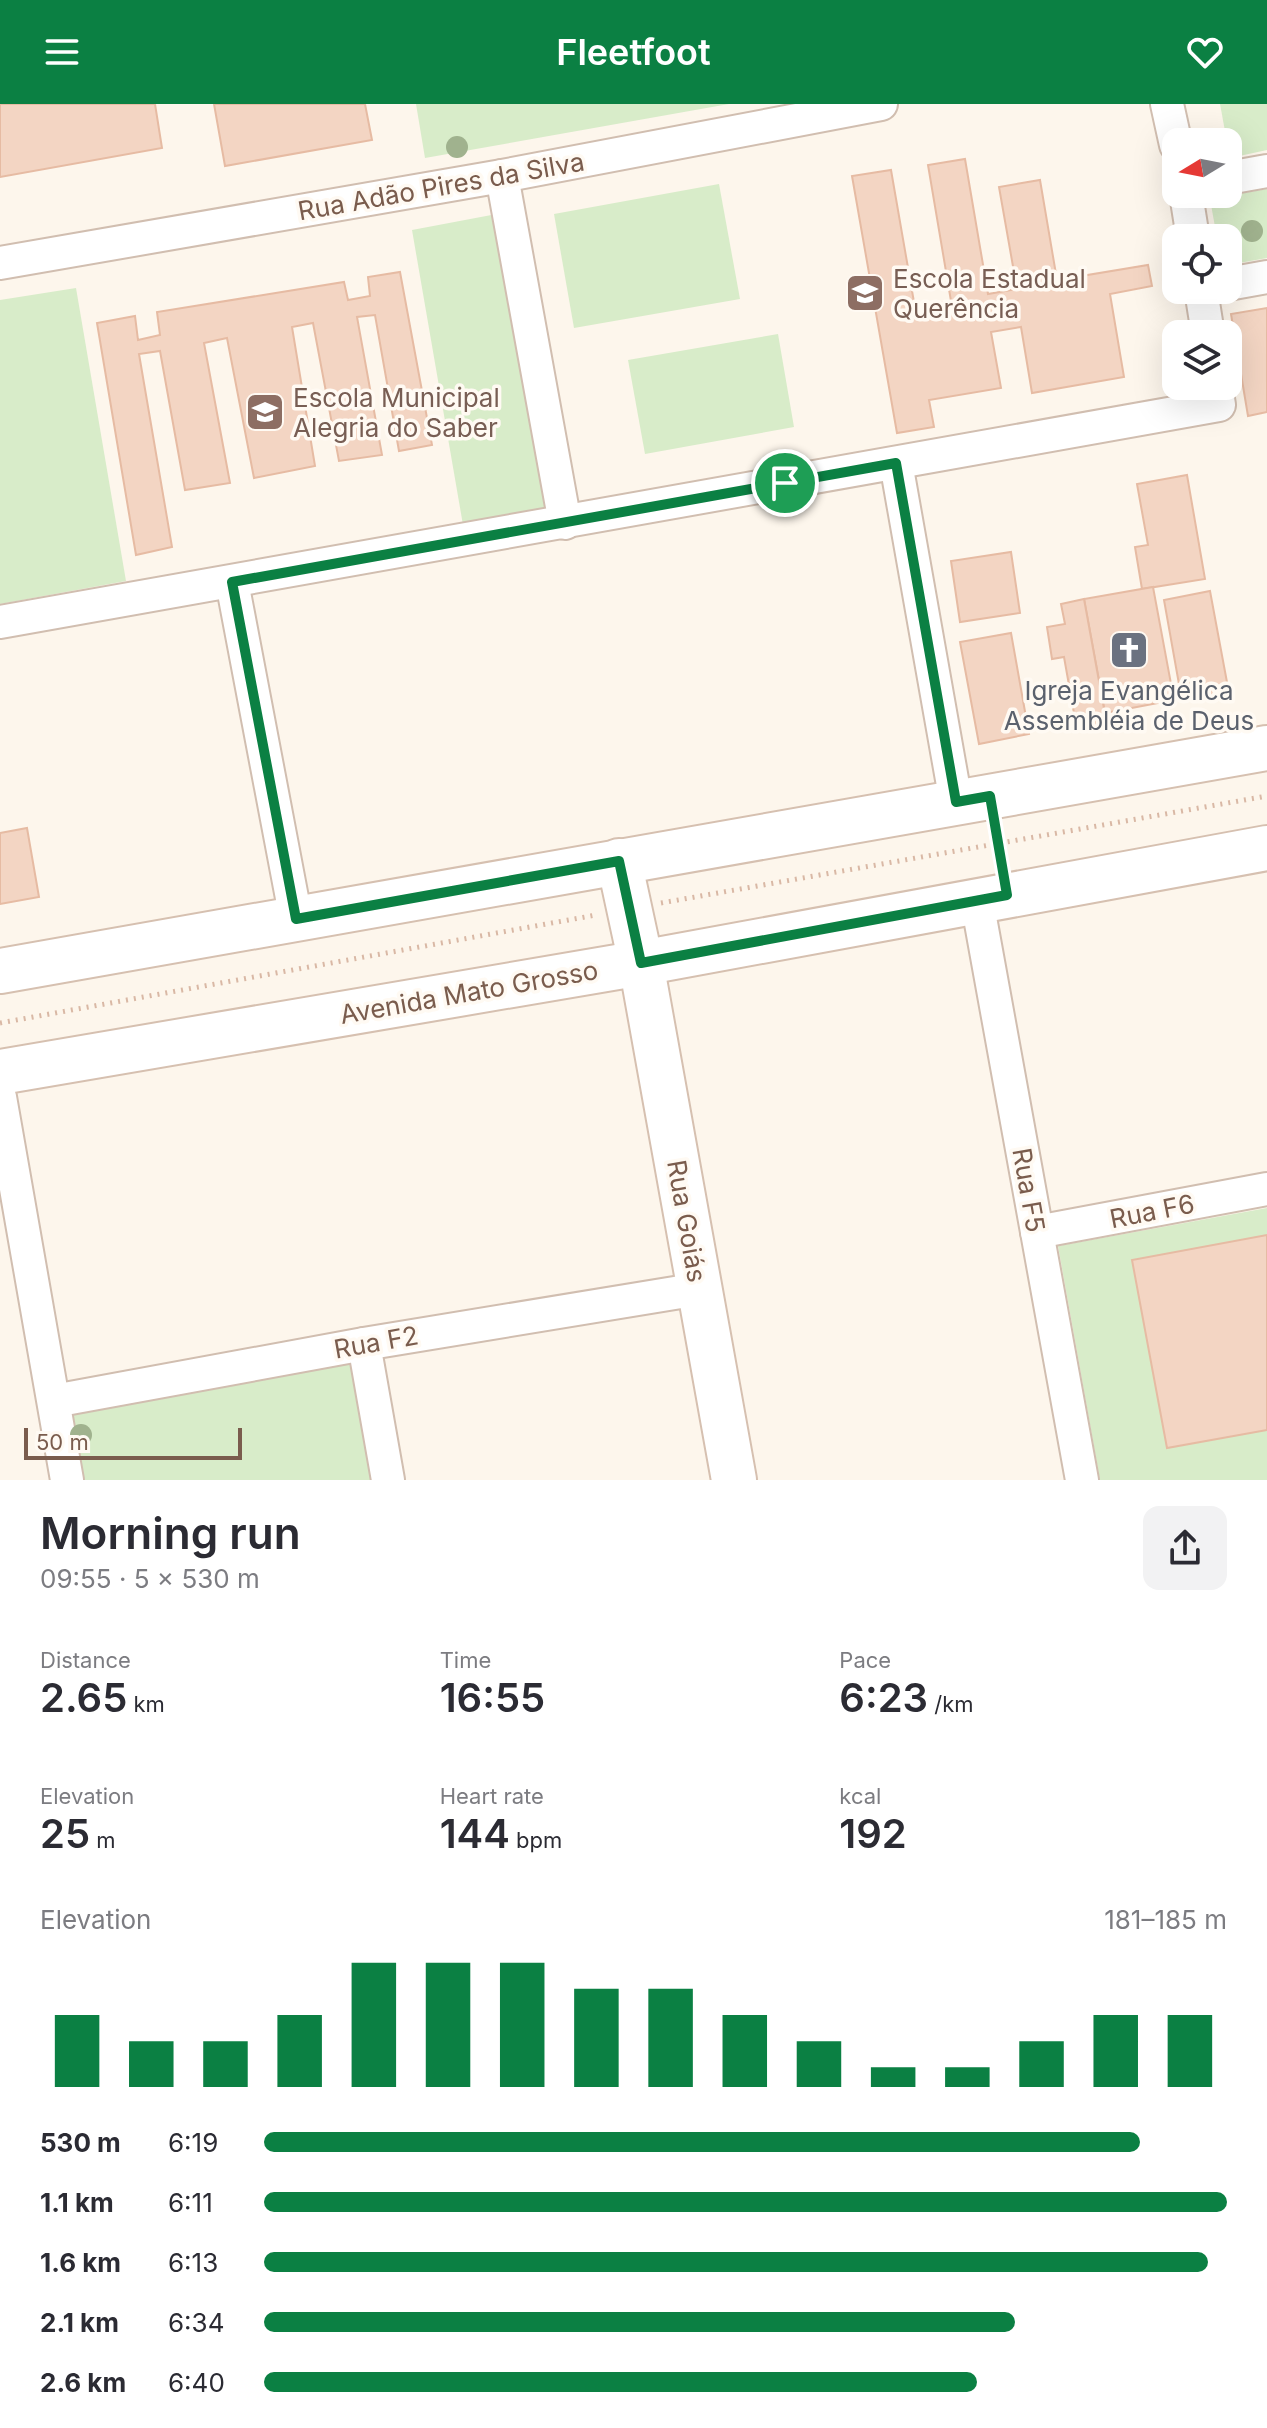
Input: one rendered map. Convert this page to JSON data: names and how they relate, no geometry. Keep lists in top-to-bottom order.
{
  "streets": {
    "street": [
      "Rua Adão Pires da Silva",
      "Avenida Mato Grosso",
      "Rua F5",
      "Rua F6",
      "Rua Goiás",
      "Rua F2"
    ]
  },
  "crossings": [
    ["Avenida Mato Grosso", "Rua F5"],
    ["Avenida Mato Grosso", "Rua Goiás"],
    ["Rua F5", "Rua F6"],
    ["Rua Goiás", "Rua F2"]
  ],
  "places": {
    "school or university": ["Escola Estadual Querência", "Escola Municipal Alegria do Saber"],
    "church": ["Igreja Evangélica Assembléia de Deus"]
  },
  "scale_bar": "50 m",
  "north": "left",
  "page": {
    "header": "Fleetfoot",
    "scale": "50 m",
    "heading": ["Morning run", "09:55 · 5 × 530 m"],
    "stats": [
      ["Distance", "2.65 km"],
      ["Time", "16:55"],
      ["Pace", "6:23 /km"],
      ["Elevation", "25 m"],
      ["Heart rate", "144 bpm"],
      ["kcal", "192"]
    ],
    "chart": ["Elevation", "181–185 m"],
    "list": [
      {
        "name": "530 m",
        "note": "6:19"
      },
      {
        "name": "1.1 km",
        "note": "6:11"
      },
      {
        "name": "1.6 km",
        "note": "6:13"
      },
      {
        "name": "2.1 km",
        "note": "6:34"
      },
      {
        "name": "2.6 km",
        "note": "6:40"
      }
    ]
  }
}
